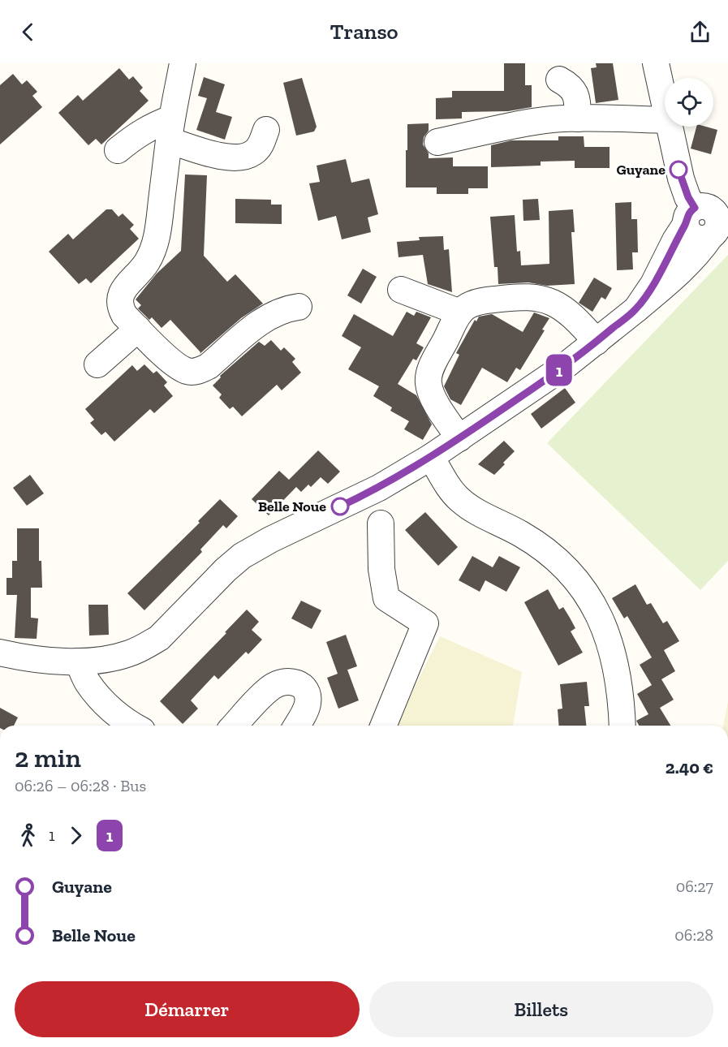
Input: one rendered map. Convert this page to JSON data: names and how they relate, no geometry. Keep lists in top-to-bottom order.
{
  "places": ["Guyane", "Belle Noue"],
  "lines": ["bus line 1"],
  "page": {
    "header": "Transo",
    "on_map": "1",
    "heading": ["2 min", "06:26 – 06:28 · Bus", "2.40 €"],
    "legs": ["1", "1"],
    "list": [
      {
        "name": "Guyane",
        "value": "06:27"
      },
      {
        "name": "Belle Noue",
        "value": "06:28"
      }
    ],
    "buttons": ["Démarrer", "Billets"]
  }
}
